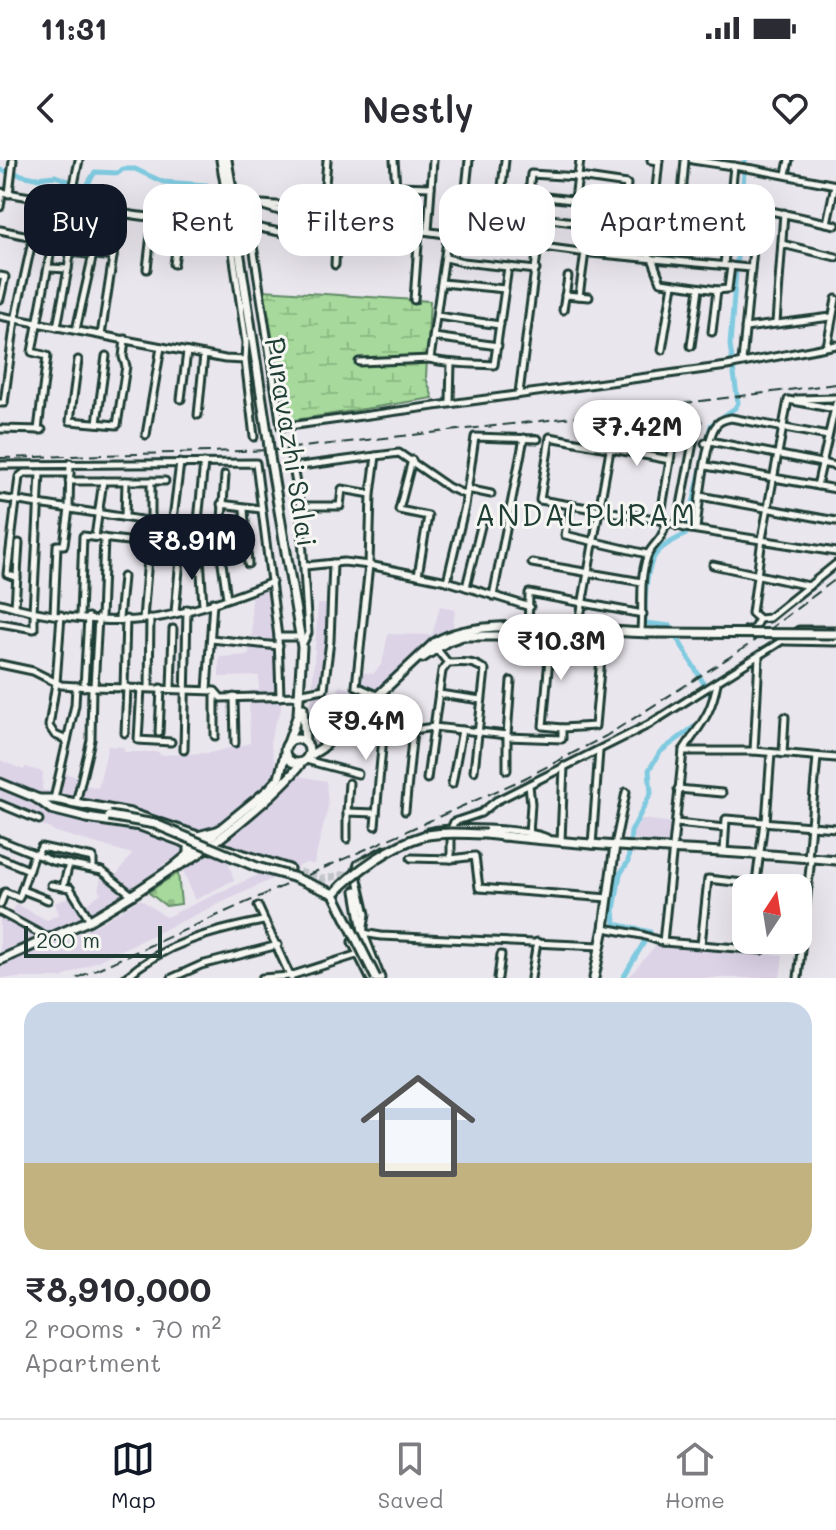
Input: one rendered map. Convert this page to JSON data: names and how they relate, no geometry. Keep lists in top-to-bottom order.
{
  "streets": {
    "main road": ["Puravazhi Salai"]
  },
  "districts": ["ANDALPURAM"],
  "scale_bar": "200 m",
  "north": "top",
  "page": {
    "status": "11:31",
    "header": "Nestly",
    "chip": [
      "Buy",
      "Rent",
      "Filters",
      "New",
      "Apartment"
    ],
    "price": [
      "₹7.42M",
      "₹8.91M",
      "₹10.3M",
      "₹9.4M"
    ],
    "scale": "200 m",
    "list": [
      {
        "name": "₹8,910,000",
        "note": "2 rooms · 70 m² · Apartment"
      }
    ],
    "tabs": ["Map", "Saved", "Home"]
  }
}
